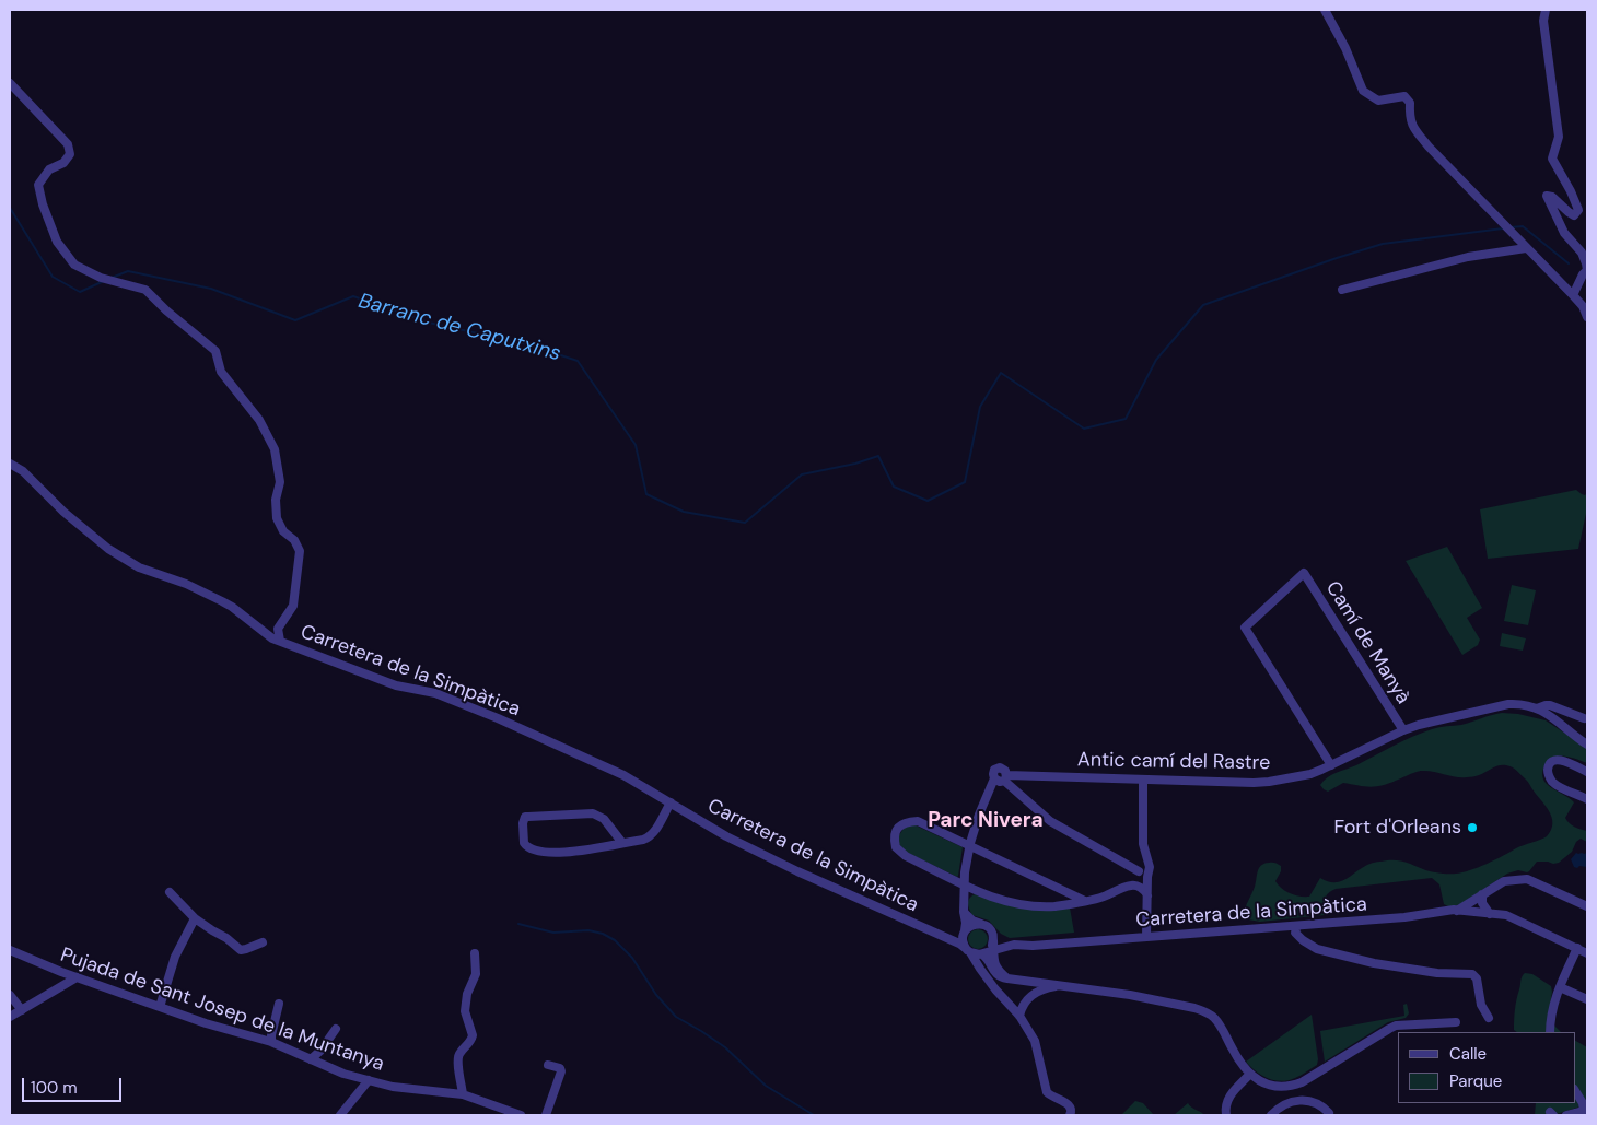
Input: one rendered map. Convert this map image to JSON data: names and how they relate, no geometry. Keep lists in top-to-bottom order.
{
  "streets": {
    "street": [
      "Camí de Manyà",
      "Carretera de la Simpàtica",
      "Antic camí del Rastre",
      "Pujada de Sant Josep de la Muntanya"
    ]
  },
  "crossings": [
    ["Camí de Manyà", "Antic camí del Rastre"]
  ],
  "districts": ["Parc Nivera"],
  "water": ["Barranc de Caputxins"],
  "places": ["Fort d'Orleans"],
  "legend": ["Calle", "Parque"],
  "scale_bar": "100 m"
}
